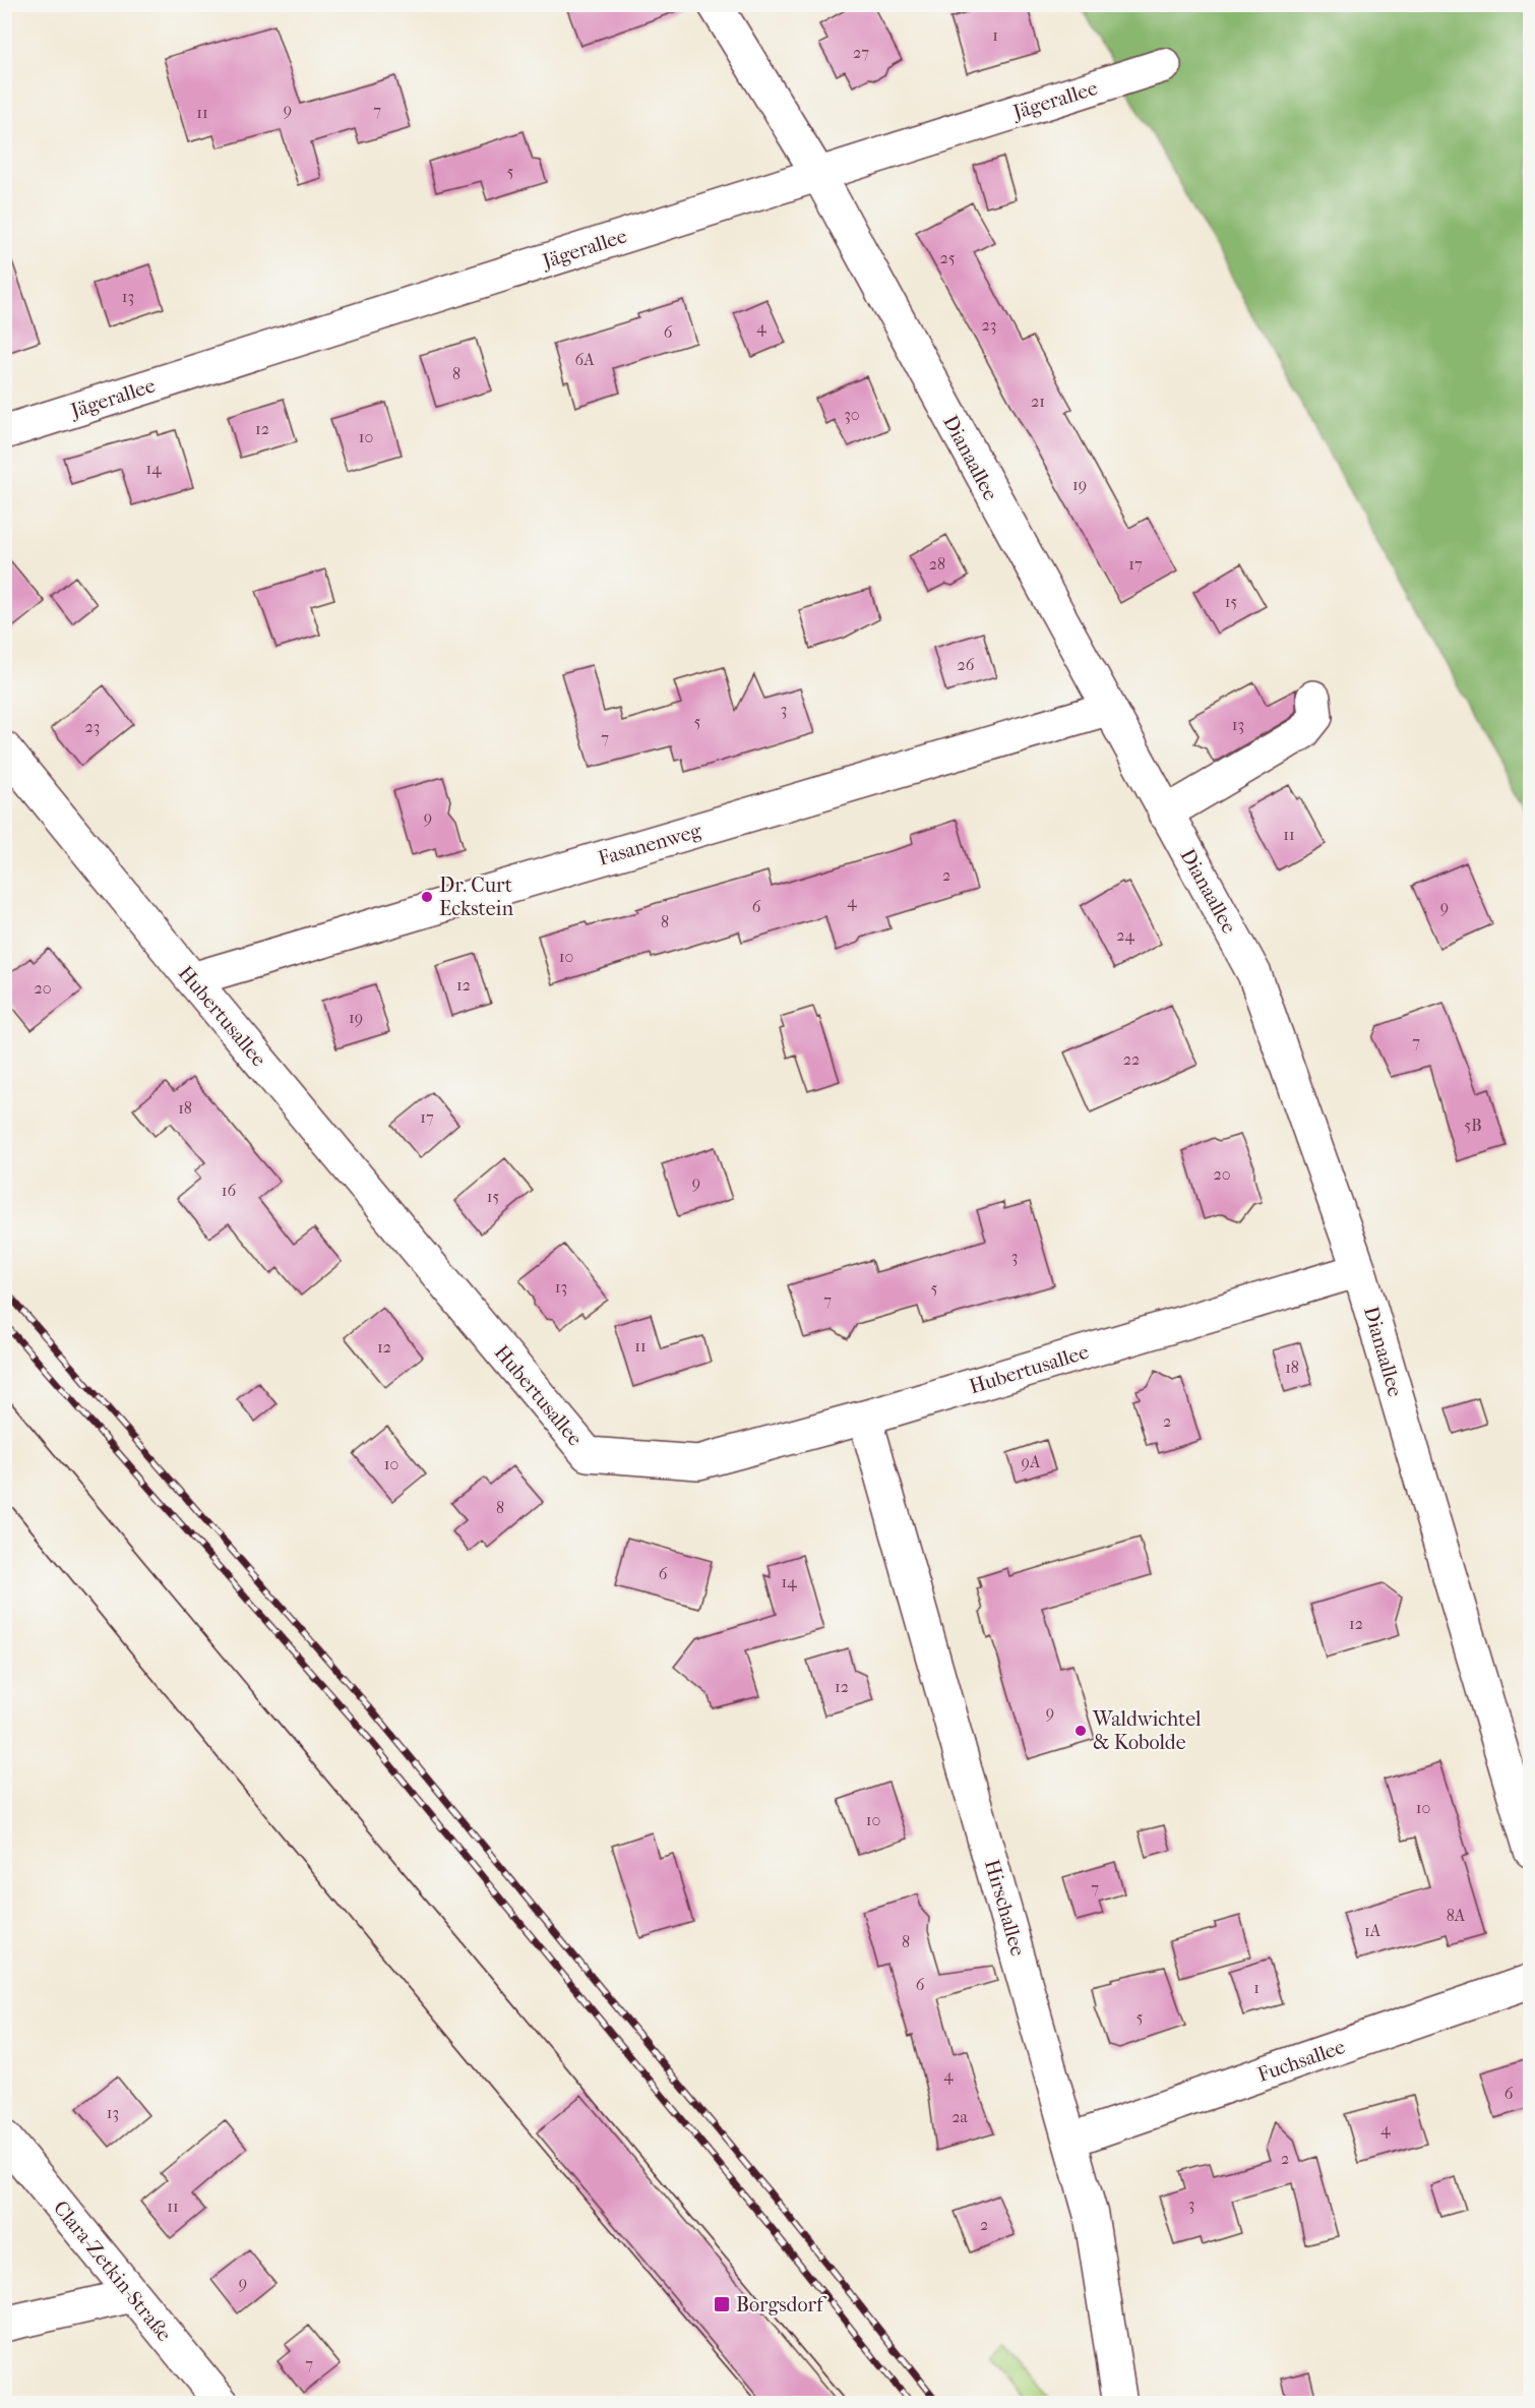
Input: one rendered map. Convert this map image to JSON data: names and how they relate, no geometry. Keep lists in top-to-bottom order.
{
  "streets": {
    "street": [
      "Jägerallee",
      "Dianaallee",
      "Fasanenweg",
      "Hubertusallee",
      "Hirschallee",
      "Fuchsallee",
      "Clara-Zetkin-Straße"
    ]
  },
  "crossings": [
    ["Jägerallee", "Dianaallee"],
    ["Dianaallee", "Fasanenweg"],
    ["Dianaallee", "Hubertusallee"],
    ["Fasanenweg", "Hubertusallee"],
    ["Hubertusallee", "Hirschallee"],
    ["Hirschallee", "Fuchsallee"]
  ],
  "places": {
    "other": ["Dr. Curt Eckstein", "Waldwichtel & Kobolde"],
    "transit": ["Borgsdorf"]
  },
  "house_numbers": [
    "1",
    "27",
    "9",
    "7",
    "11",
    "5",
    "25",
    "13",
    "23",
    "4",
    "6",
    "6A",
    "8",
    "21",
    "30",
    "12",
    "10",
    "14",
    "19",
    "28",
    "17",
    "15",
    "26",
    "3",
    "5",
    "13",
    "23",
    "7",
    "9",
    "11",
    "2",
    "4",
    "6",
    "9",
    "8",
    "24",
    "10",
    "12",
    "20",
    "19",
    "7",
    "22",
    "18",
    "17",
    "5B",
    "20",
    "9",
    "16",
    "15",
    "3",
    "13",
    "5",
    "7",
    "11",
    "12",
    "18",
    "2",
    "9A",
    "10",
    "8",
    "6",
    "14",
    "12",
    "12",
    "9",
    "10",
    "10",
    "7",
    "8A",
    "1A",
    "8",
    "6",
    "1",
    "5",
    "4",
    "6",
    "13",
    "2a",
    "4",
    "2",
    "3",
    "11",
    "2",
    "9",
    "7"
  ]
}
